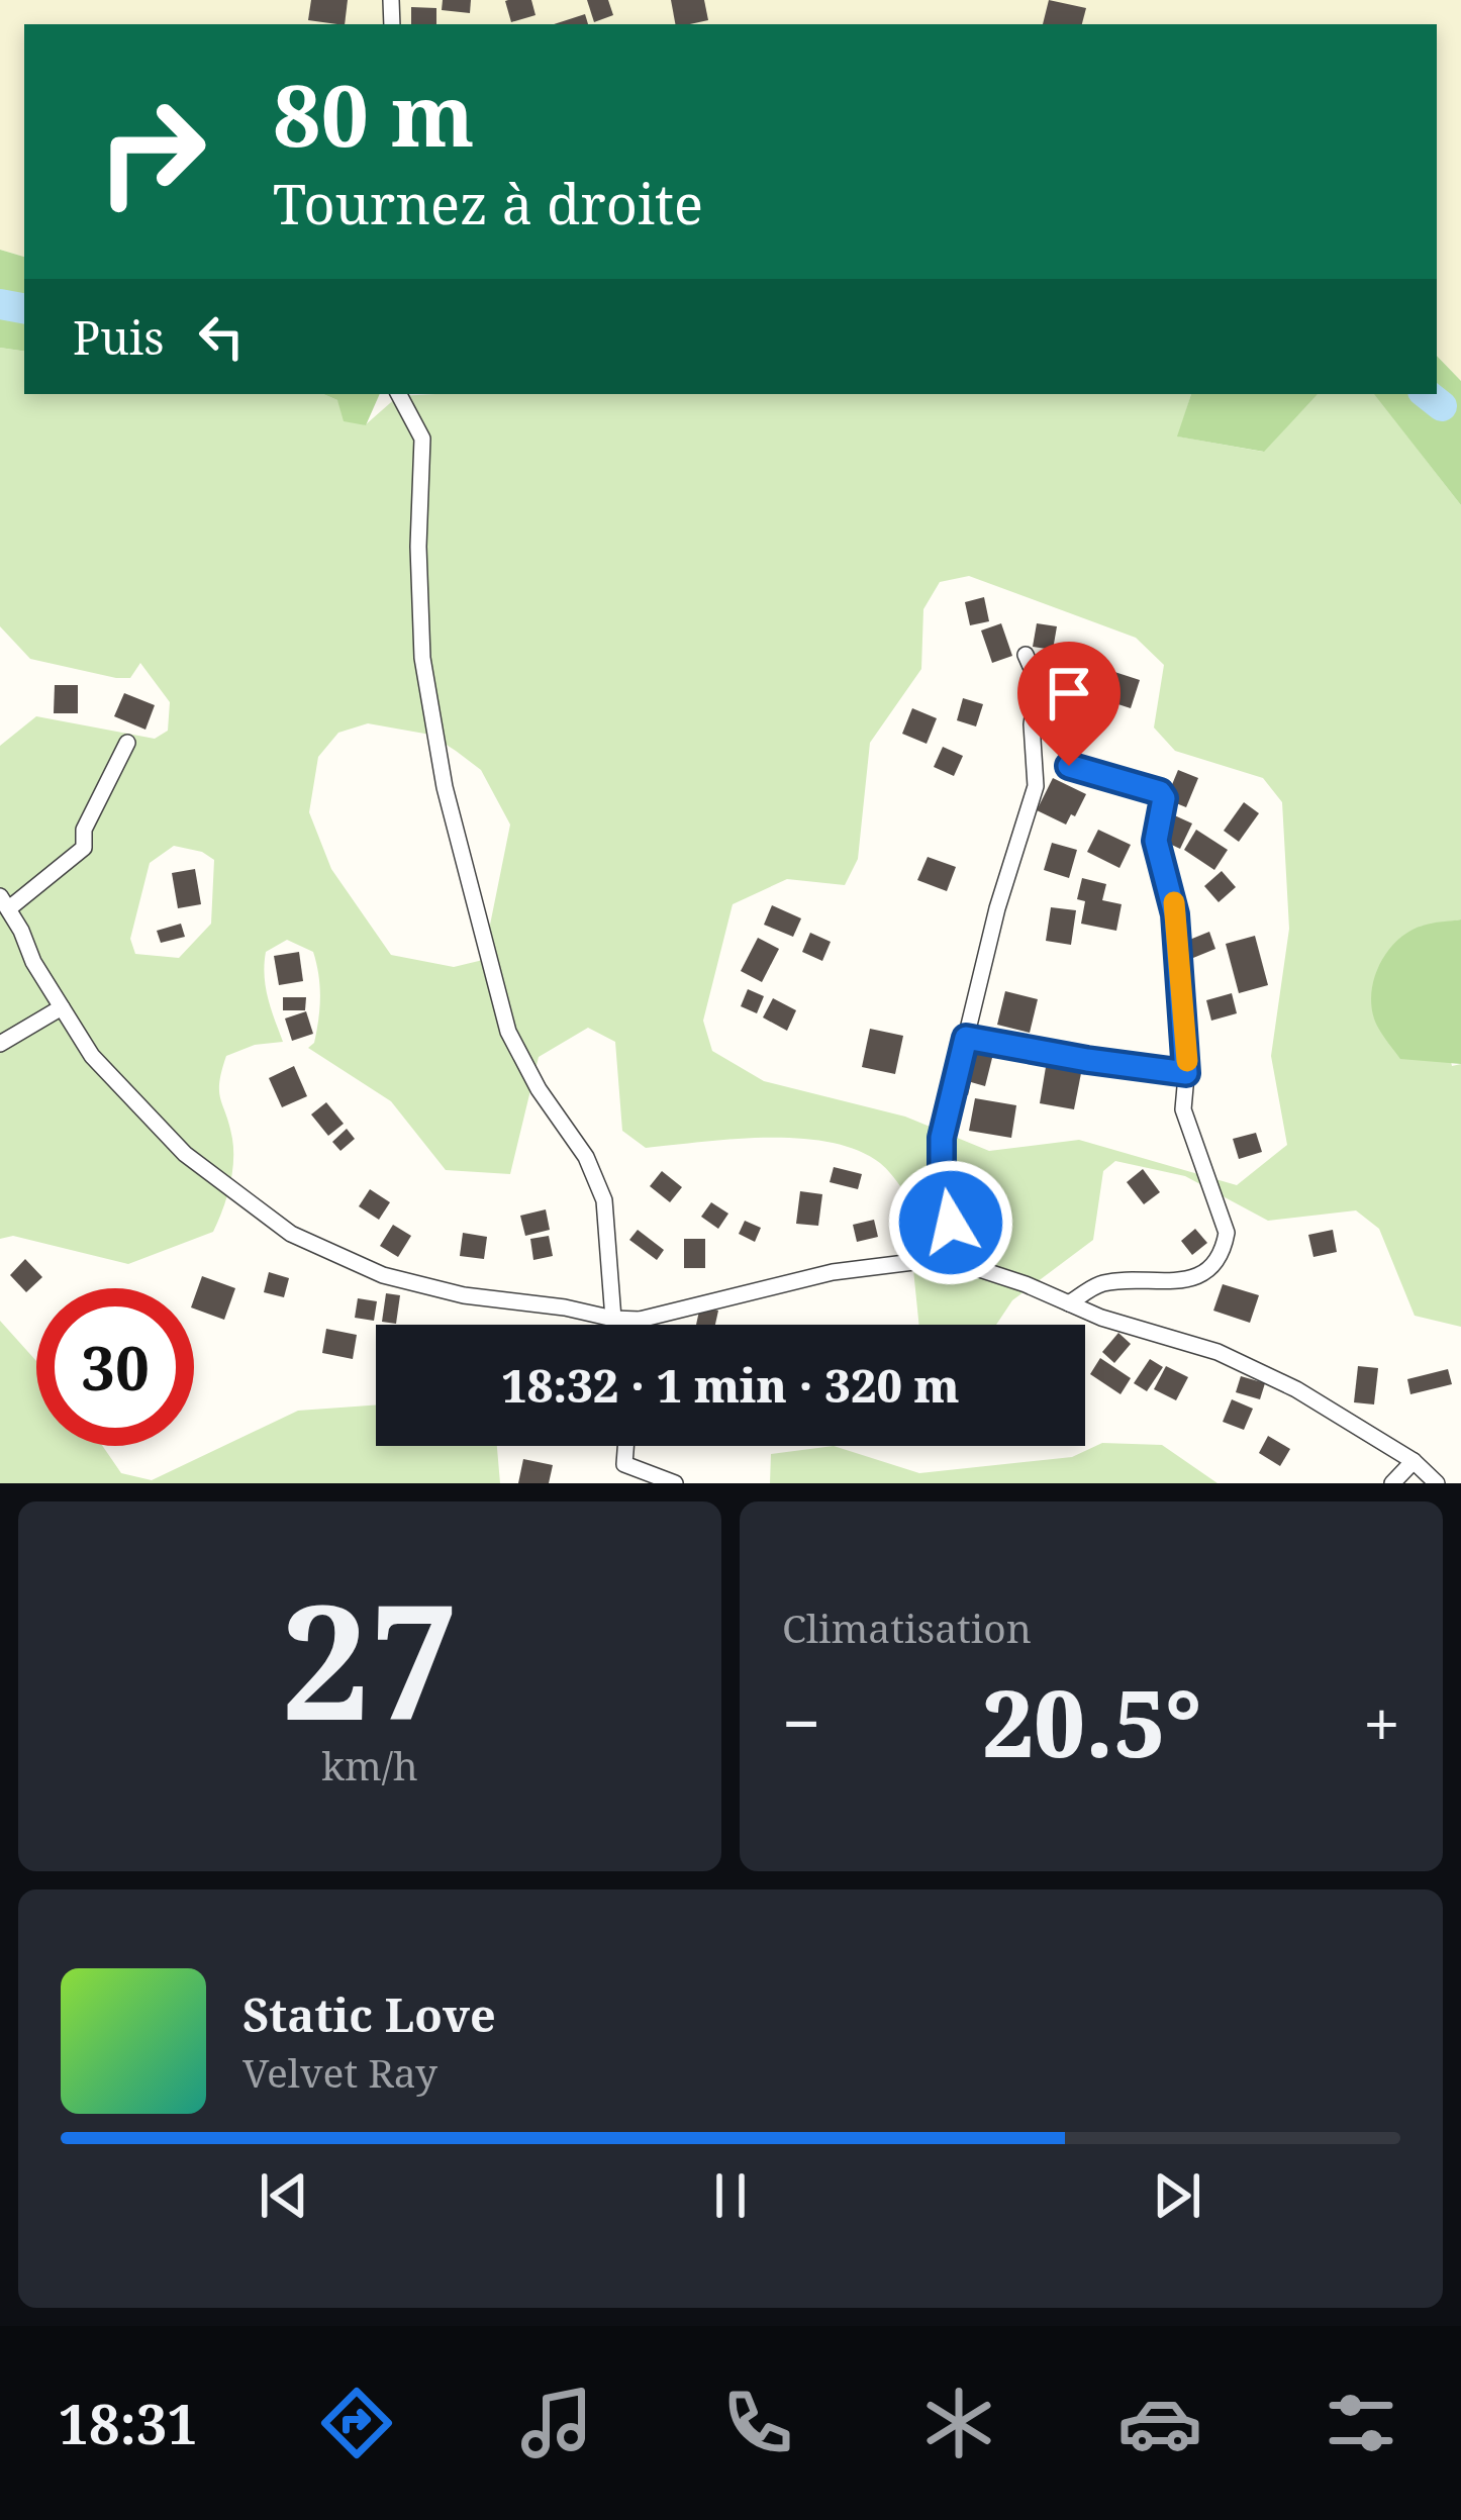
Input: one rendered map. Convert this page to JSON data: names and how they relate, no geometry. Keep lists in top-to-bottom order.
{
  "page": {
    "turn": ["80 m", "Tournez à droite"],
    "then": "Puis",
    "limit": "30",
    "trip": "18:32 · 1 min · 320 m",
    "tile": [
      ["27", "km/h"],
      "Climatisation"
    ],
    "heat": ["−", "20.5°", "+"],
    "song": ["Static Love", "Velvet Ray"],
    "tabs": "18:31"
  }
}
